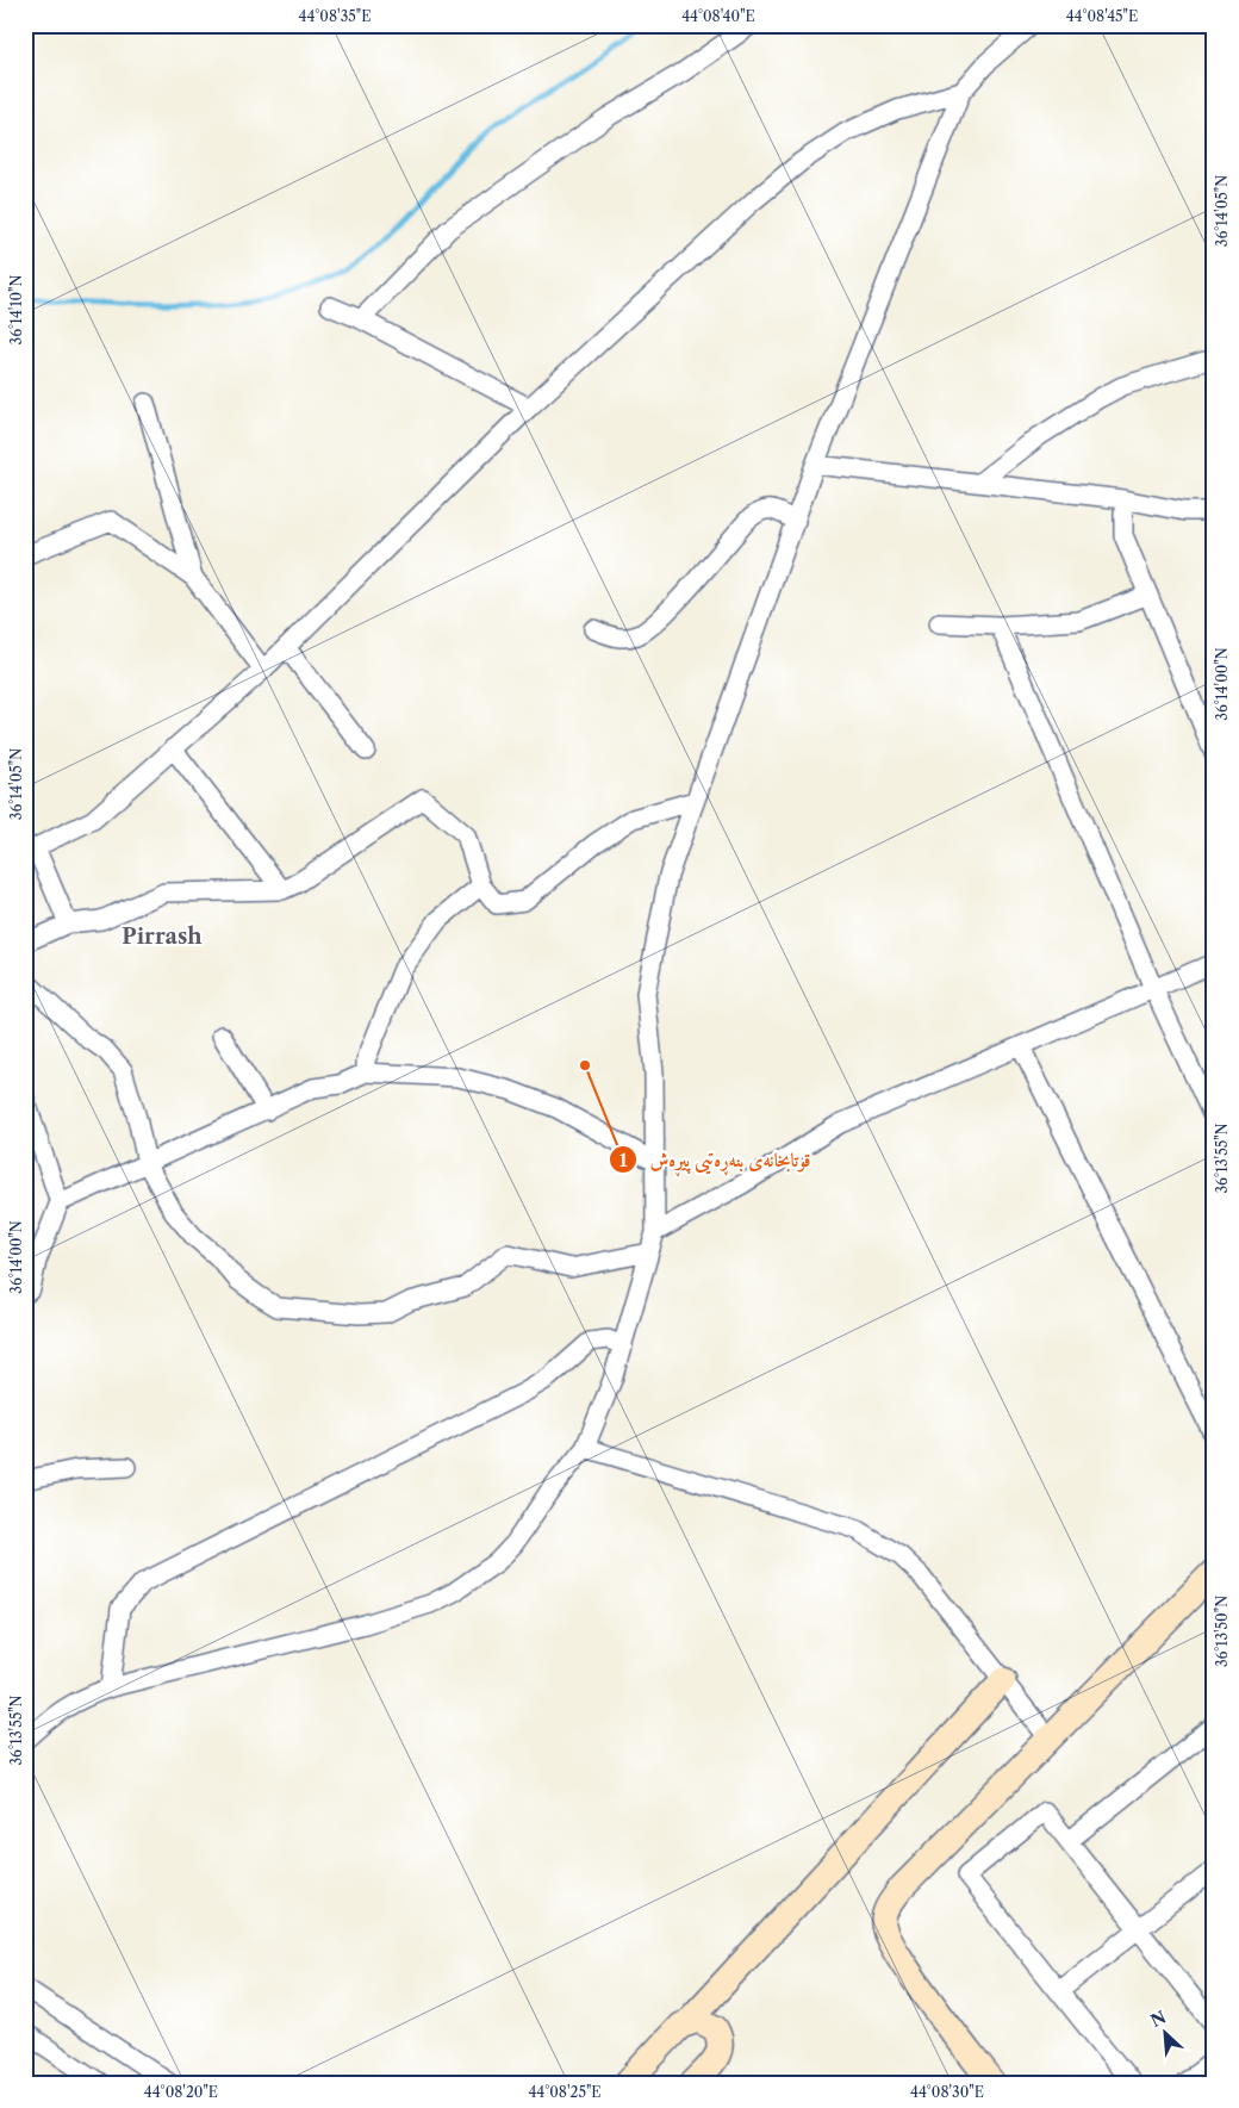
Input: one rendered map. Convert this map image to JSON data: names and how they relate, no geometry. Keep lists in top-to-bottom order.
{
  "districts": ["Pirrash"],
  "places": ["قوتابخانەی بنەڕەتیی پیڕەش"],
  "north": "top left",
  "coordinates": [
    "44°08'35\"E",
    "44°08'40\"E",
    "44°08'45\"E",
    "36°14'05\"N",
    "36°14'10\"N",
    "36°14'00\"N",
    "36°13'55\"N",
    "36°13'50\"N",
    "44°08'20\"E",
    "44°08'25\"E",
    "44°08'30\"E"
  ]
}
